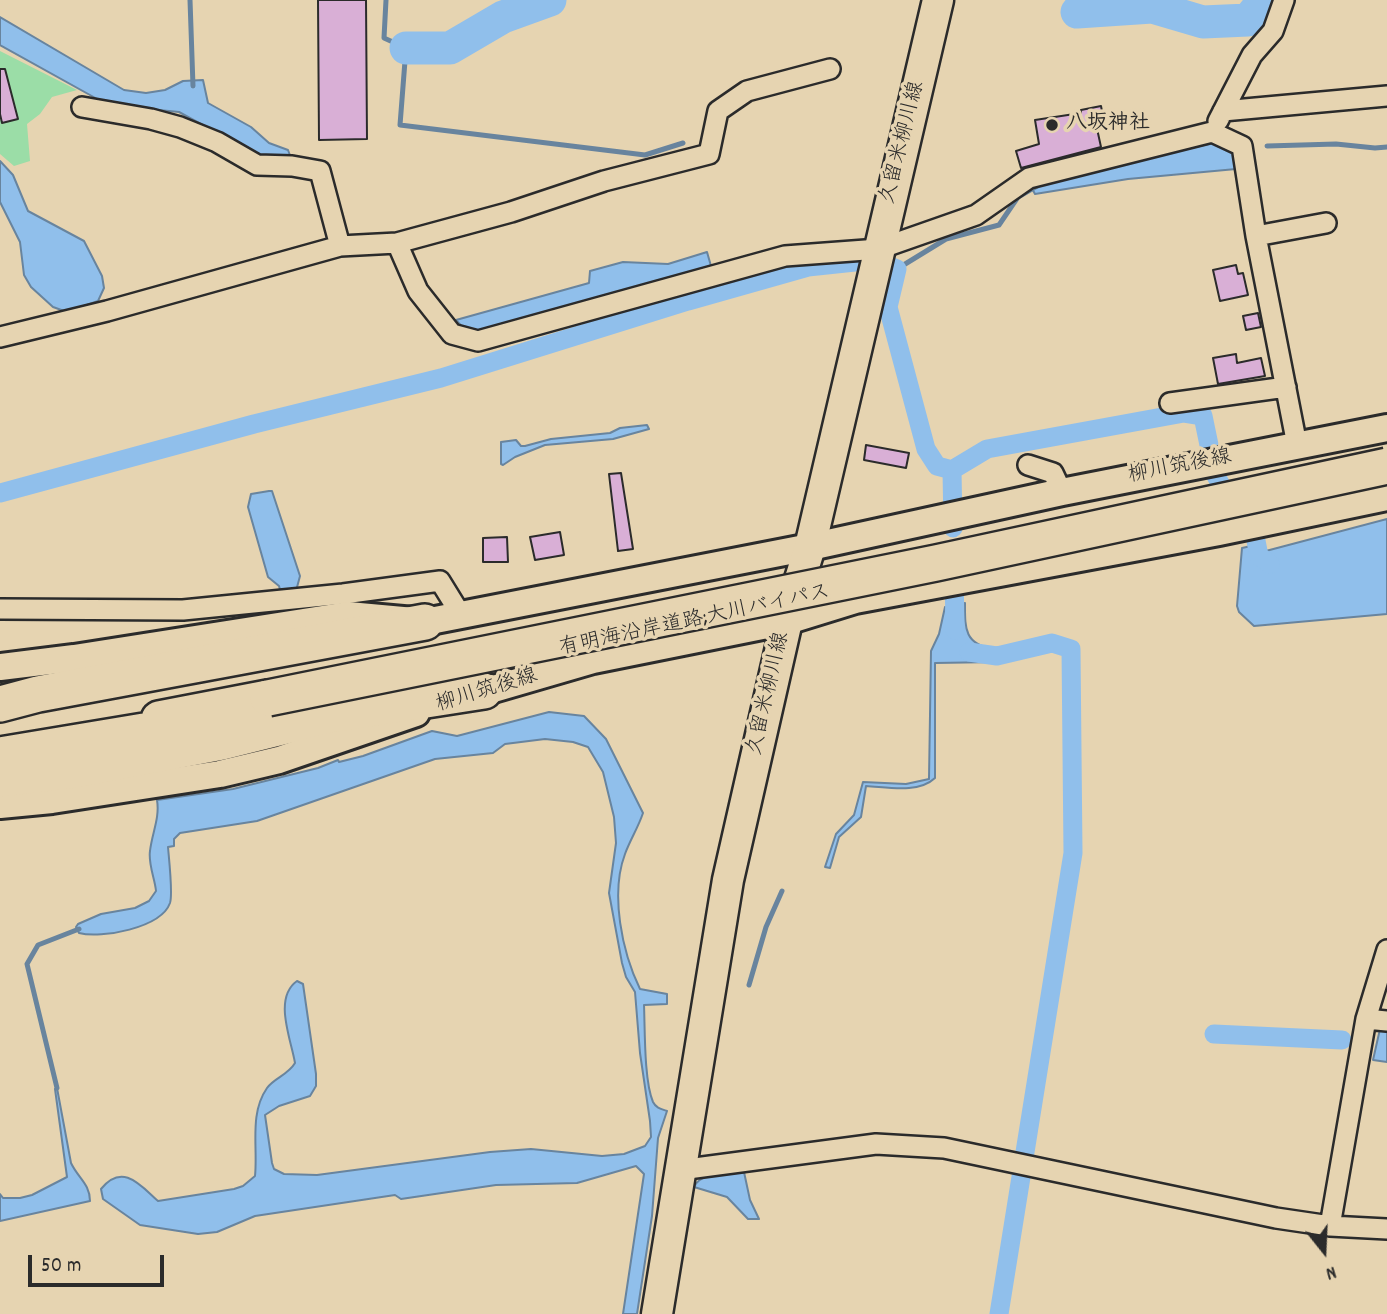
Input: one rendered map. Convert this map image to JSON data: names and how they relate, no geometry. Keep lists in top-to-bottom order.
{
  "streets": {
    "highway": ["有明海沿岸道路;大川バイパス"],
    "main road": ["久留米柳川線", "柳川筑後線"]
  },
  "crossings": [
    ["久留米柳川線", "柳川筑後線"]
  ],
  "places": ["八坂神社"],
  "scale_bar": "50 m",
  "north": "bottom"
}
